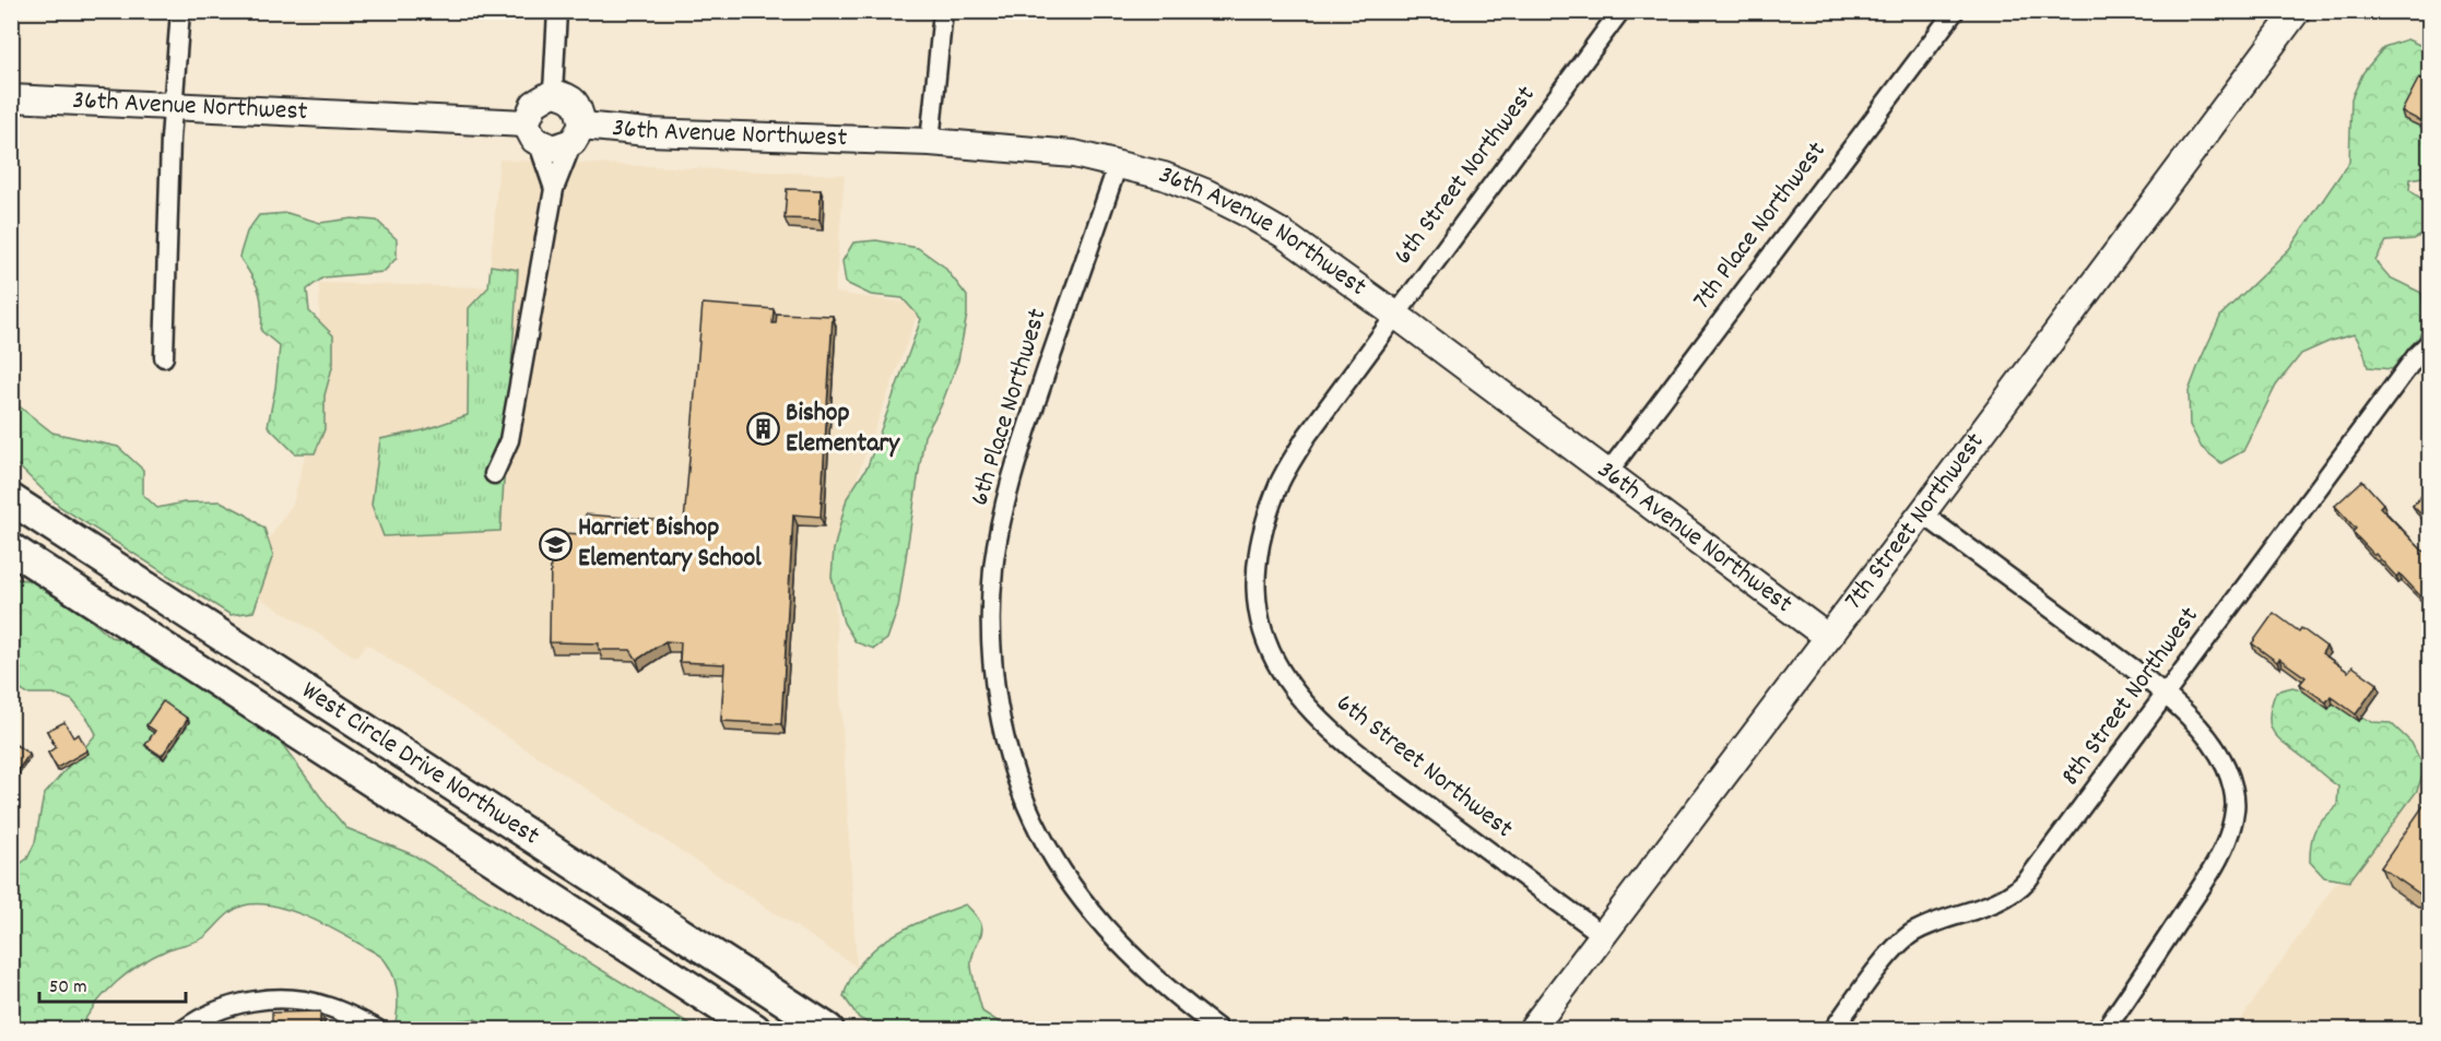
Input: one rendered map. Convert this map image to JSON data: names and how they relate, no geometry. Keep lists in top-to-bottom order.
{
  "streets": {
    "main road": ["West Circle Drive Northwest"],
    "street": [
      "36th Avenue Northwest",
      "6th Street Northwest",
      "7th Place Northwest",
      "6th Place Northwest",
      "7th Street Northwest",
      "8th Street Northwest"
    ]
  },
  "crossings": [
    ["36th Avenue Northwest", "6th Street Northwest"],
    ["36th Avenue Northwest", "7th Place Northwest"],
    ["36th Avenue Northwest", "6th Place Northwest"],
    ["36th Avenue Northwest", "7th Street Northwest"],
    ["6th Street Northwest", "7th Street Northwest"]
  ],
  "places": {
    "building": ["Bishop Elementary"],
    "school or university": ["Harriet Bishop Elementary School"]
  },
  "scale_bar": "50 m"
}
